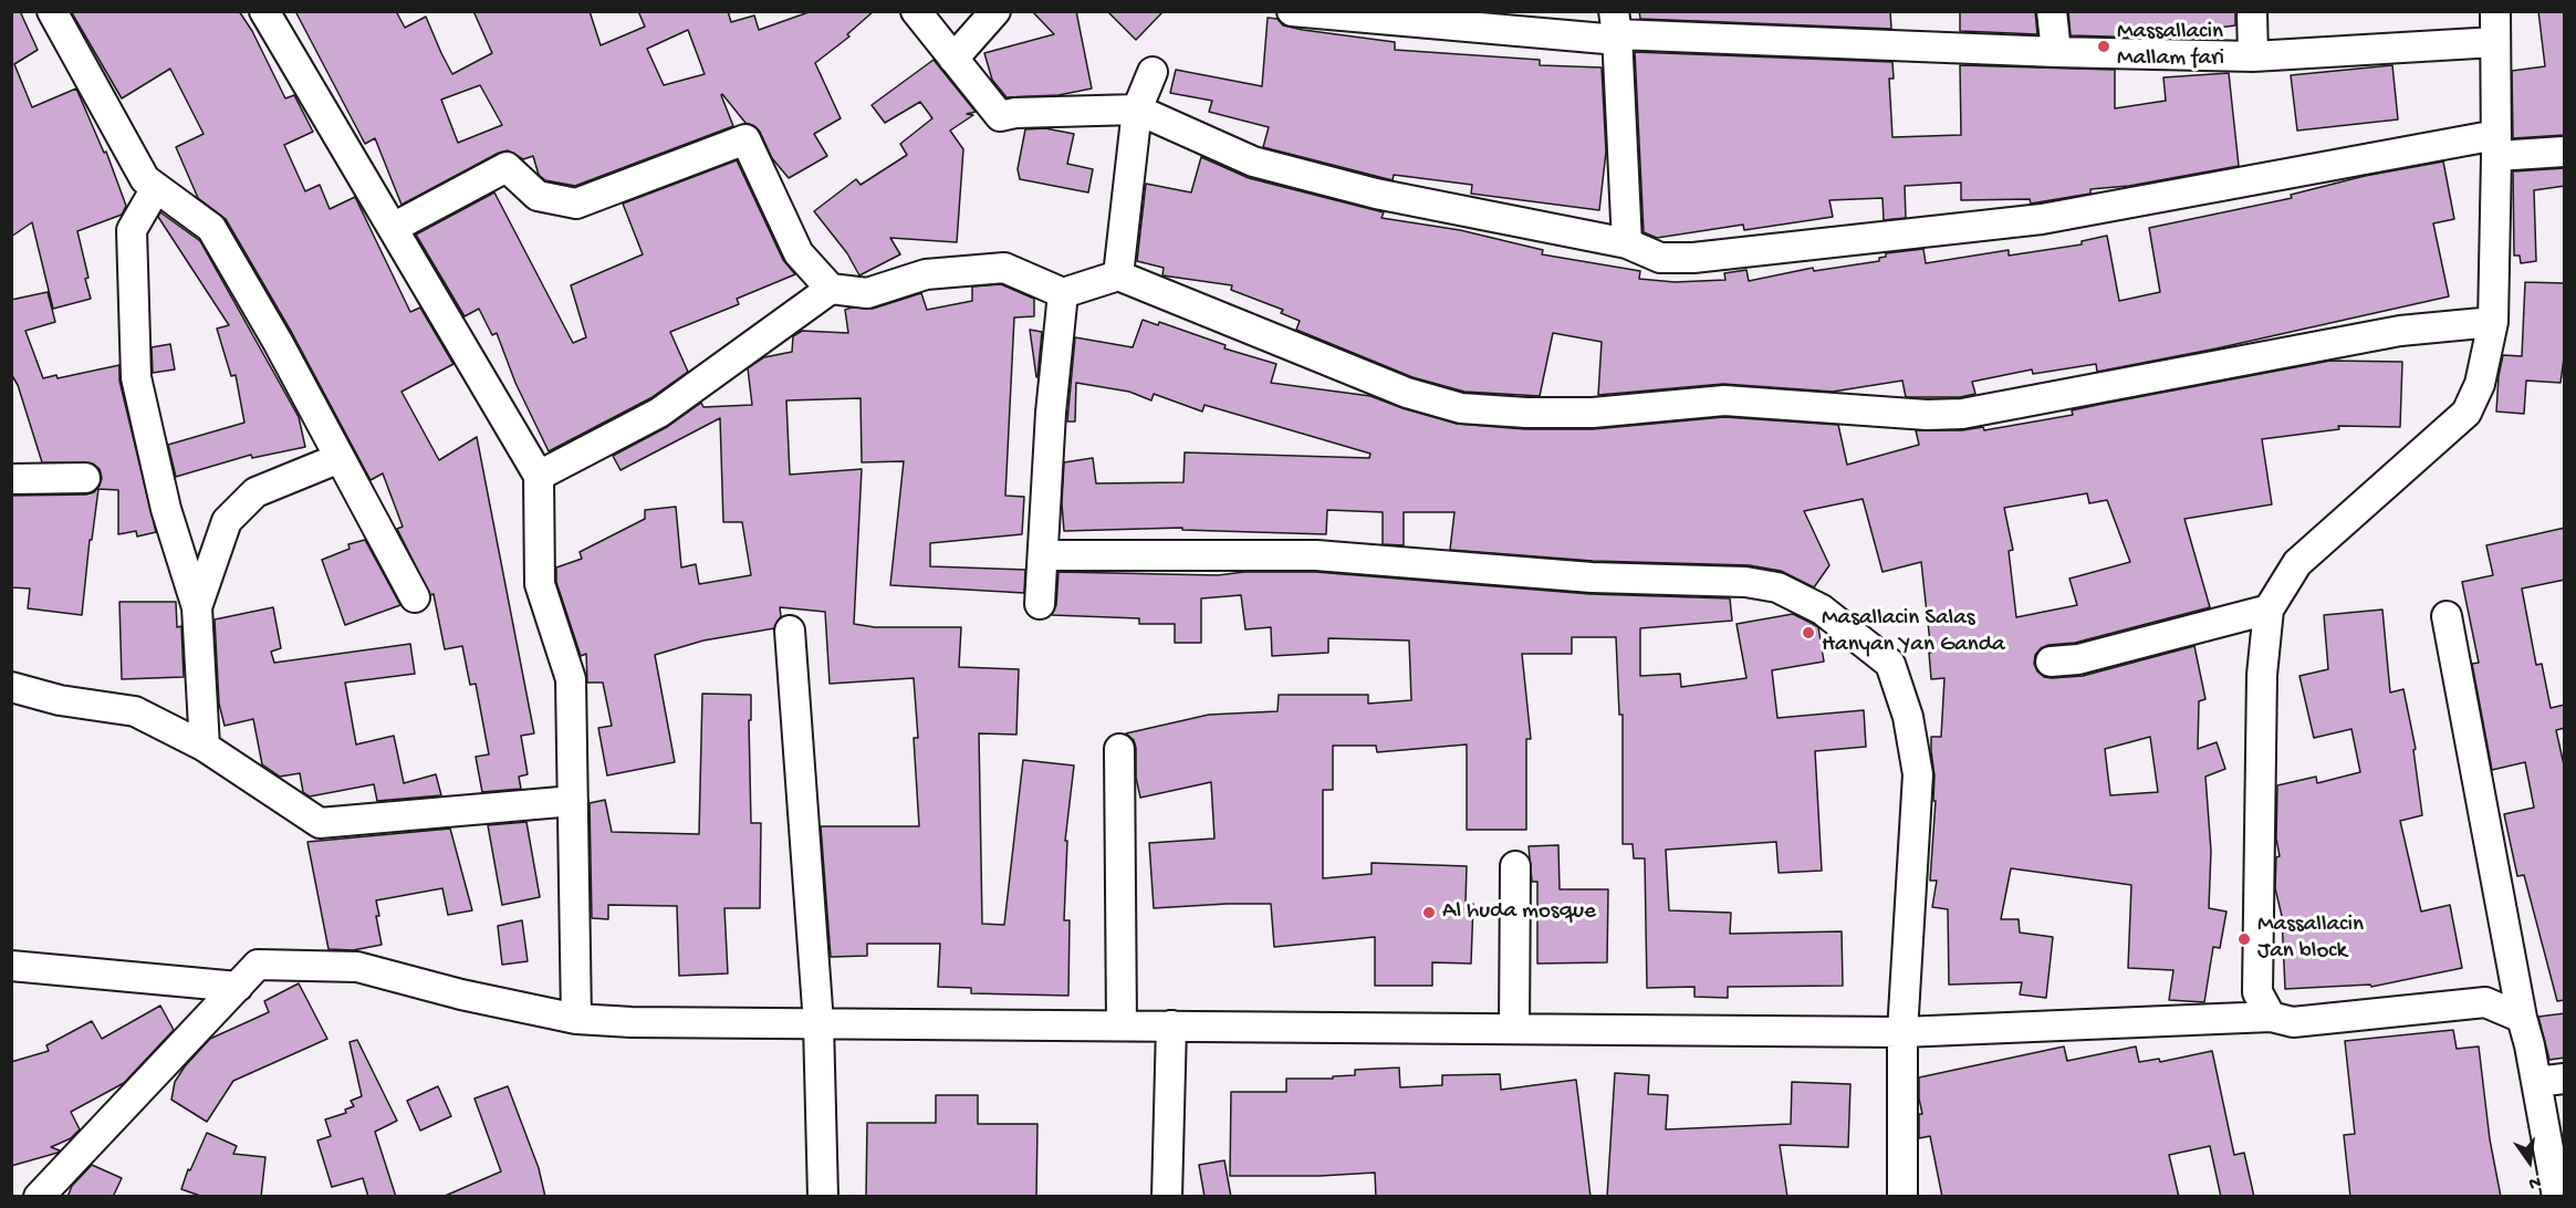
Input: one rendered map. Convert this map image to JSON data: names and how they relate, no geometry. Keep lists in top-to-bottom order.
{
  "places": [
    "Massallacin Mallam fari",
    "Masallacin Salas Hanyan Yan Ganda",
    "Al huda mosque",
    "Massallacin Jan block"
  ],
  "north": "bottom"
}
